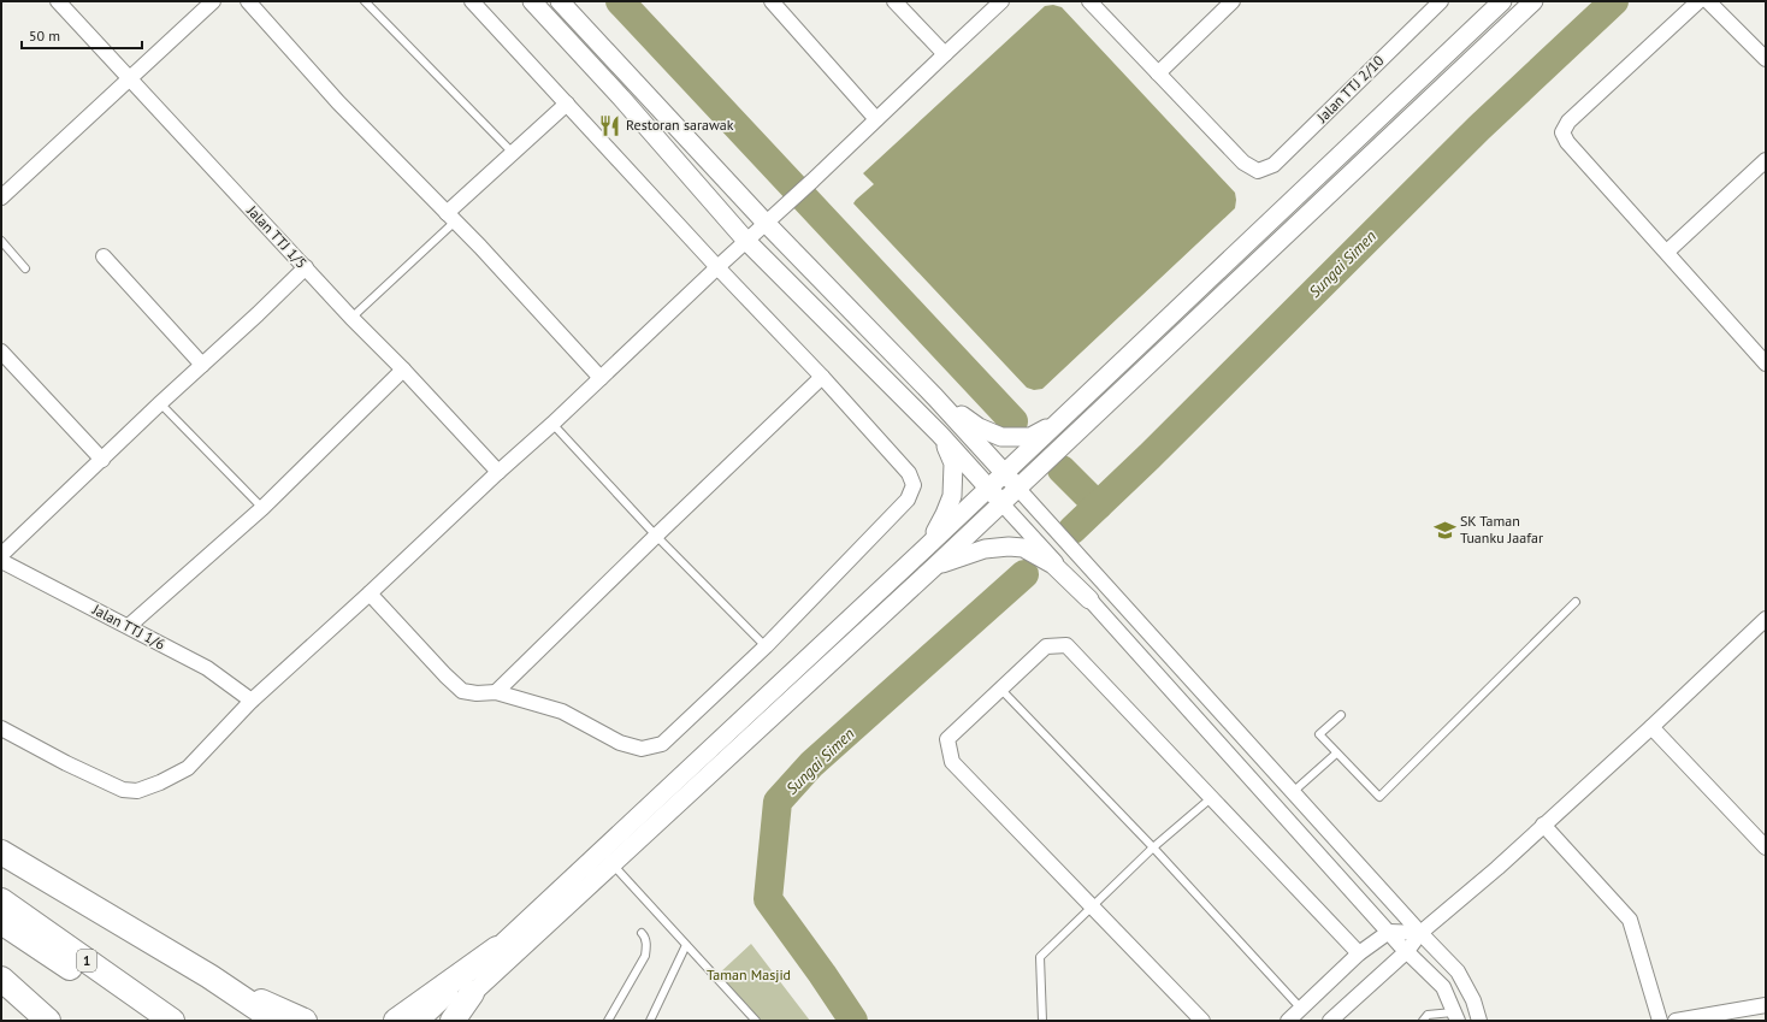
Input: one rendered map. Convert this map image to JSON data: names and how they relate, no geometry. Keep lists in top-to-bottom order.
{
  "streets": {
    "highway": ["1"],
    "street": ["Jalan TTJ 2/10", "Jalan TTJ 1/5", "Jalan TTJ 1/6"]
  },
  "water": ["Sungai Simen"],
  "parks": ["Taman Masjid"],
  "places": {
    "restaurant": ["Restoran sarawak"],
    "school or university": ["SK Taman Tuanku Jaafar"]
  },
  "scale_bar": "50 m"
}
